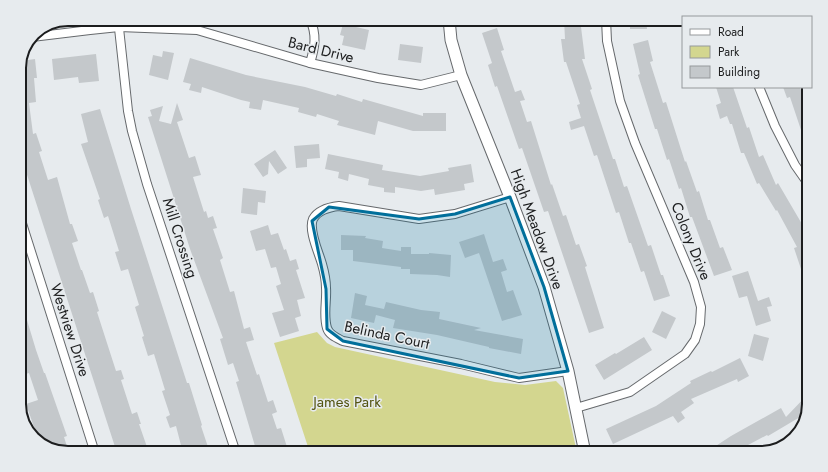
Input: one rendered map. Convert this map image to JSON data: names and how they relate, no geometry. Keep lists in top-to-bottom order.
{
  "streets": {
    "street": [
      "Bard Drive",
      "High Meadow Drive",
      "Mill Crossing",
      "Colony Drive",
      "Westview Drive",
      "Belinda Court"
    ]
  },
  "crossings": [
    ["Bard Drive", "High Meadow Drive"],
    ["High Meadow Drive", "Colony Drive"],
    ["High Meadow Drive", "Belinda Court"]
  ],
  "parks": ["James Park"],
  "legend": ["Road", "Park", "Building"]
}
